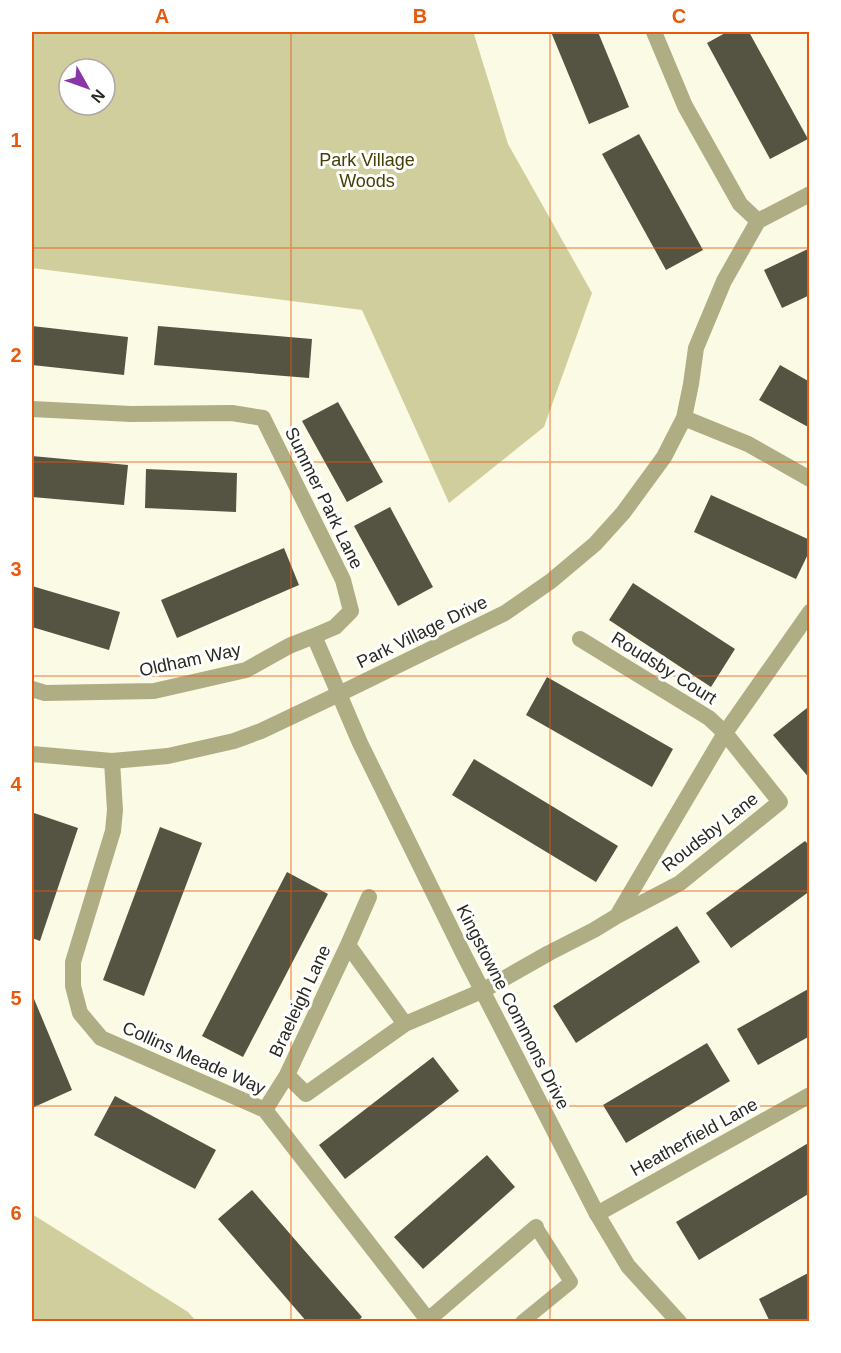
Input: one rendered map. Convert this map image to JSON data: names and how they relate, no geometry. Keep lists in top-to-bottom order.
{
  "streets": {
    "street": [
      "Summer Park Lane",
      "Park Village Drive",
      "Oldham Way",
      "Roudsby Court",
      "Roudsby Lane",
      "Braeleigh Lane",
      "Kingstowne Commons Drive",
      "Collins Meade Way",
      "Heatherfield Lane"
    ]
  },
  "crossings": [
    ["Summer Park Lane", "Oldham Way"],
    ["Park Village Drive", "Kingstowne Commons Drive"],
    ["Park Village Drive", "Collins Meade Way"],
    ["Roudsby Court", "Roudsby Lane"],
    ["Roudsby Lane", "Braeleigh Lane"],
    ["Roudsby Lane", "Kingstowne Commons Drive"],
    ["Braeleigh Lane", "Kingstowne Commons Drive"],
    ["Braeleigh Lane", "Collins Meade Way"],
    ["Kingstowne Commons Drive", "Heatherfield Lane"]
  ],
  "parks": ["Park Village Woods"],
  "north": "bottom right",
  "grid": {
    "columns": ["A", "B", "C"],
    "rows": [
      "1",
      "2",
      "3",
      "4",
      "5",
      "6"
    ]
  }
}
